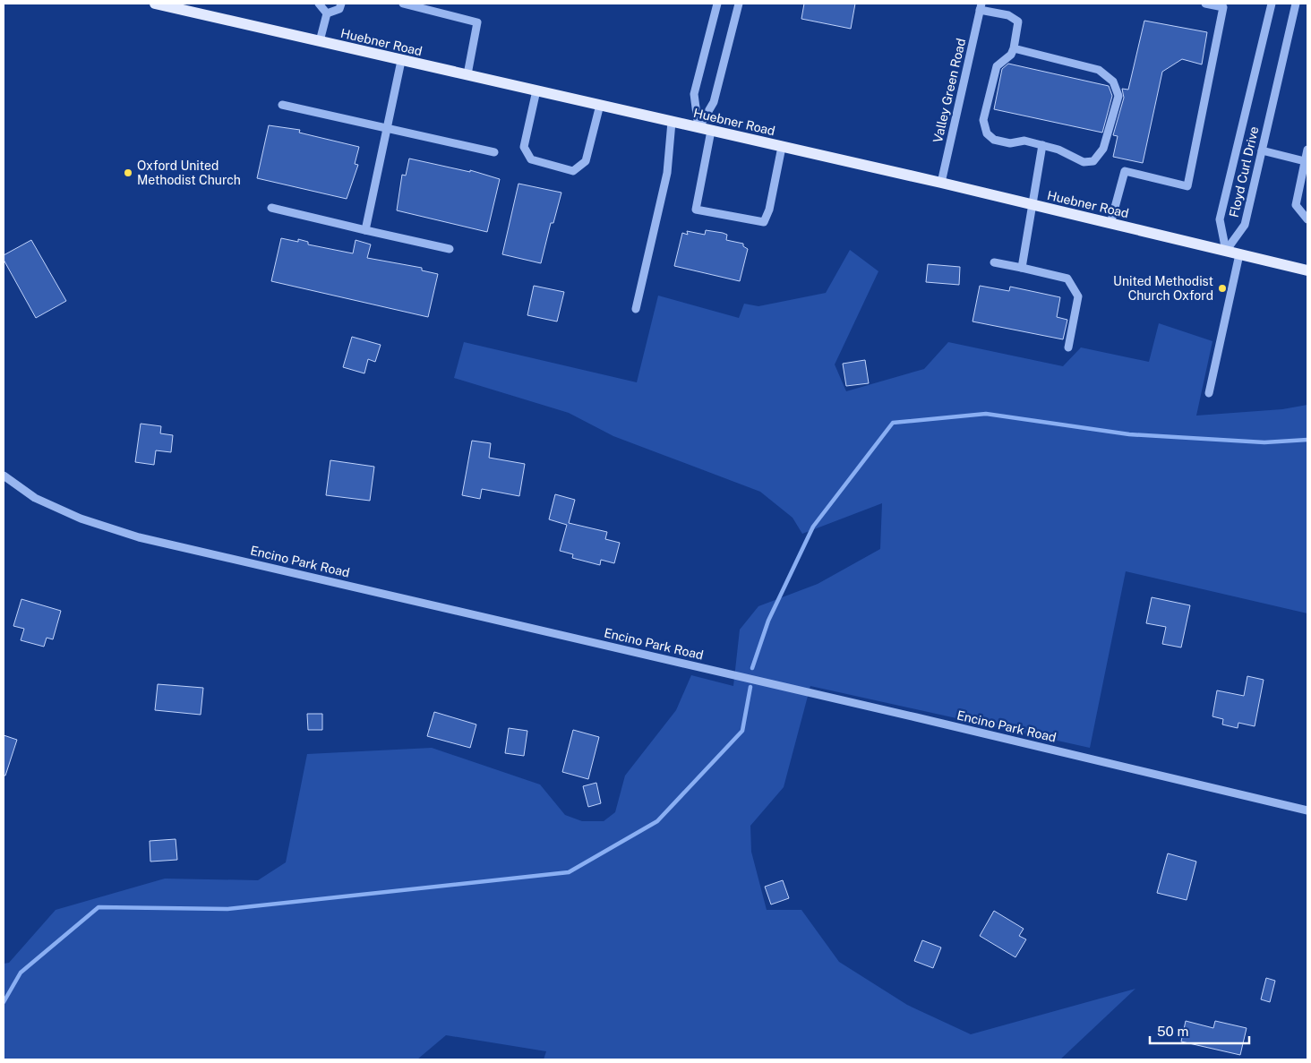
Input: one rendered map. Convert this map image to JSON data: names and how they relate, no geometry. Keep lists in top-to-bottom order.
{
  "streets": {
    "main road": ["Huebner Road"],
    "street": ["Valley Green Road", "Floyd Curl Drive", "Encino Park Road"]
  },
  "crossings": [
    ["Huebner Road", "Valley Green Road"],
    ["Huebner Road", "Floyd Curl Drive"]
  ],
  "places": ["Oxford United Methodist Church", "United Methodist Church Oxford"],
  "scale_bar": "50 m"
}
